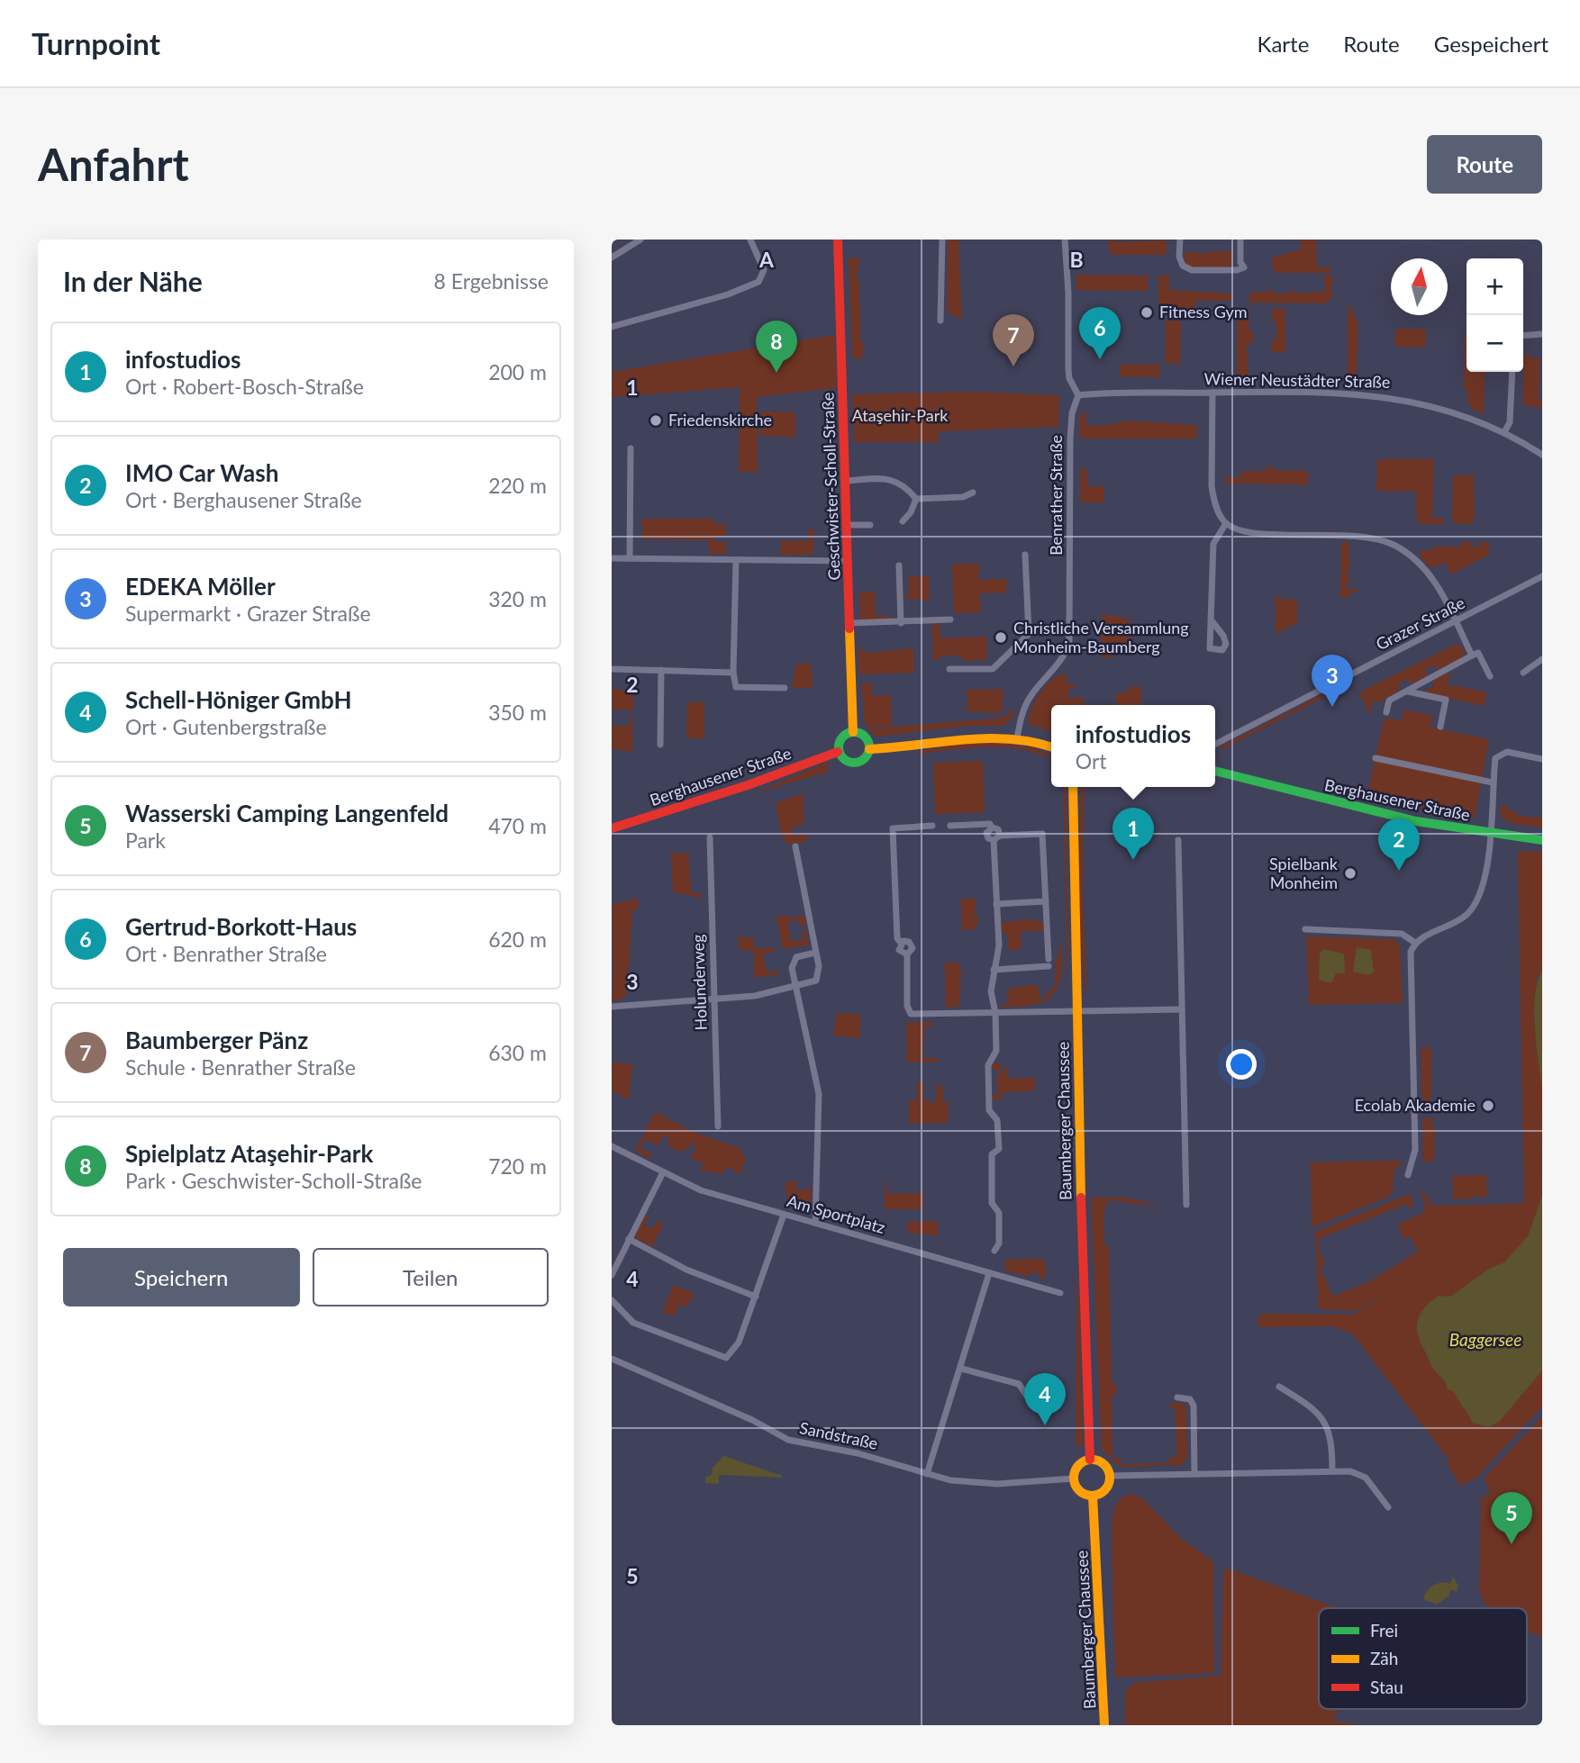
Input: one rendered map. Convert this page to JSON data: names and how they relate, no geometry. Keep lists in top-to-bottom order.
{
  "streets": {
    "street": [
      "Wiener Neustädter Straße",
      "Geschwister-Scholl-Straße",
      "Benrather Straße",
      "Grazer Straße",
      "Berghausener Straße",
      "Holunderweg",
      "Baumberger Chaussee",
      "Am Sportplatz",
      "Sandstraße"
    ]
  },
  "crossings": [
    ["Wiener Neustädter Straße", "Benrather Straße"],
    ["Geschwister-Scholl-Straße", "Berghausener Straße"],
    ["Baumberger Chaussee", "Sandstraße"]
  ],
  "water": ["Baggersee"],
  "parks": ["Ataşehir-Park"],
  "places": [
    "Fitness Gym",
    "Friedenskirche",
    "Christliche Versammlung Monheim-Baumberg",
    "Spielbank Monheim",
    "Ecolab Akademie"
  ],
  "legend": ["Frei", "Zäh", "Stau"],
  "north": "top",
  "page": {
    "header": "Turnpoint",
    "nav": ["Karte", "Route", "Gespeichert"],
    "buttons": [
      "Route",
      ["Speichern", "Teilen"]
    ],
    "title": "Anfahrt",
    "heading": ["In der Nähe", "8 Ergebnisse"],
    "map_buttons": ["+", "−"],
    "pins": [
      "6",
      "7",
      "8",
      "3",
      "1",
      "2",
      "4",
      "5"
    ],
    "list": [
      {
        "mark": "1",
        "name": "infostudios",
        "note": "Ort · Robert-Bosch-Straße",
        "value": "200 m"
      },
      {
        "mark": "2",
        "name": "IMO Car Wash",
        "note": "Ort · Berghausener Straße",
        "value": "220 m"
      },
      {
        "mark": "3",
        "name": "EDEKA Möller",
        "note": "Supermarkt · Grazer Straße",
        "value": "320 m"
      },
      {
        "mark": "4",
        "name": "Schell-Höniger GmbH",
        "note": "Ort · Gutenbergstraße",
        "value": "350 m"
      },
      {
        "mark": "5",
        "name": "Wasserski Camping Langenfeld",
        "note": "Park",
        "value": "470 m"
      },
      {
        "mark": "6",
        "name": "Gertrud-Borkott-Haus",
        "note": "Ort · Benrather Straße",
        "value": "620 m"
      },
      {
        "mark": "7",
        "name": "Baumberger Pänz",
        "note": "Schule · Benrather Straße",
        "value": "630 m"
      },
      {
        "mark": "8",
        "name": "Spielplatz Ataşehir-Park",
        "note": "Park · Geschwister-Scholl-Straße",
        "value": "720 m"
      }
    ],
    "popup": ["infostudios", "Ort"]
  },
  "grid": {
    "columns": ["A", "B"],
    "rows": [
      "1",
      "2",
      "3",
      "4",
      "5"
    ]
  }
}
